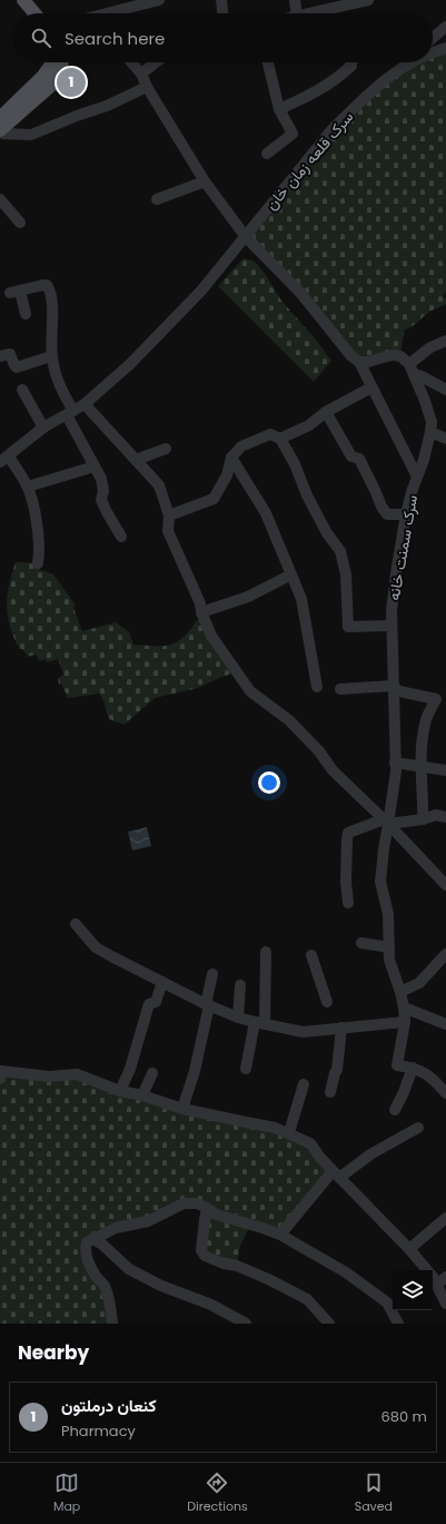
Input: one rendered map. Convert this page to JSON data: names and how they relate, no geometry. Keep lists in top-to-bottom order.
{
  "streets": {
    "street": ["سرک قلعه زمان خان", "سرک سمنت خانه"]
  },
  "page": {
    "search": "Search here",
    "pins": "1",
    "heading": "Nearby",
    "list": [
      {
        "mark": "1",
        "name": "کنعان درملتون",
        "note": "Pharmacy",
        "value": "680 m"
      }
    ],
    "nav": ["Map", "Directions", "Saved"]
  }
}
